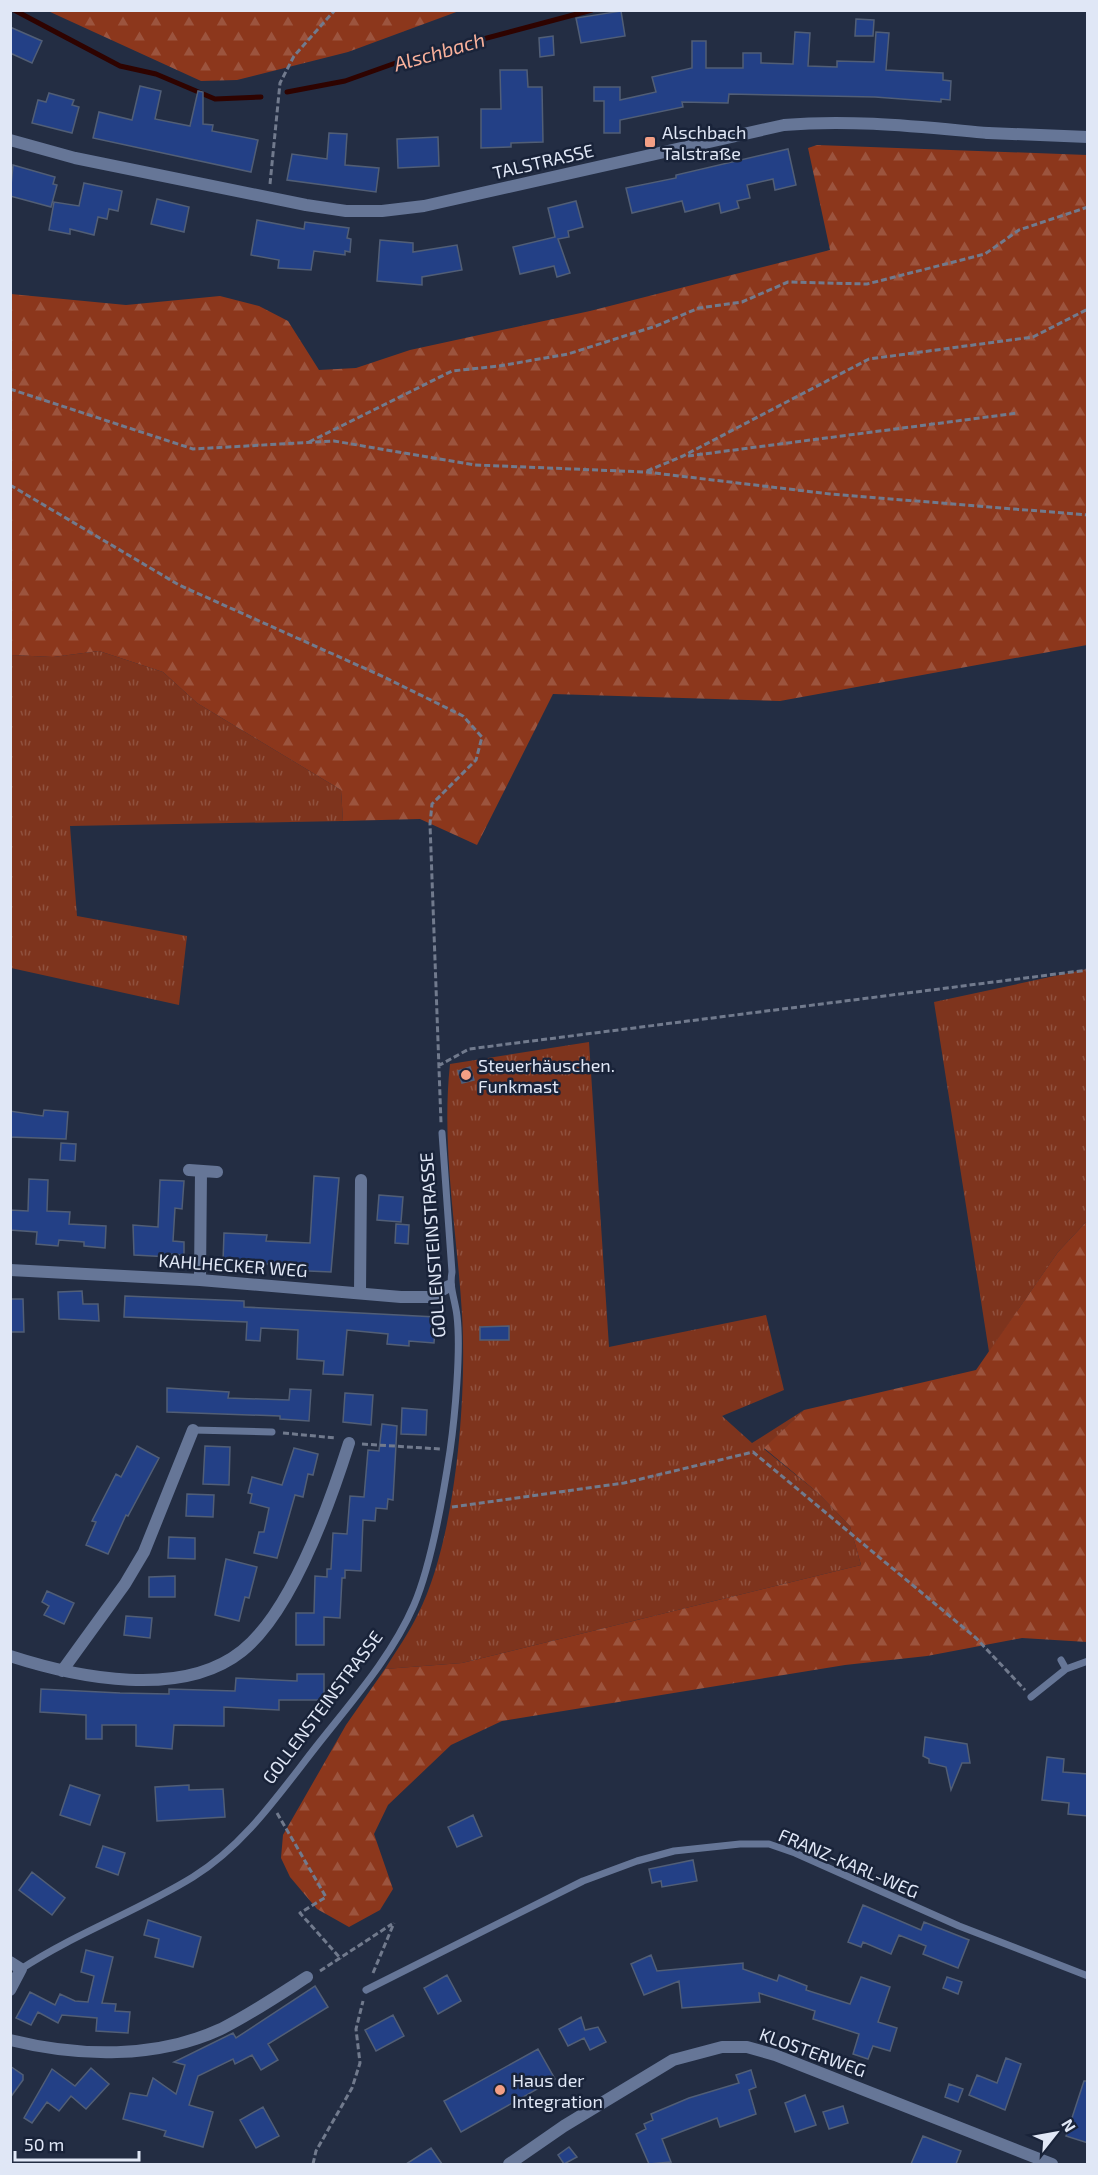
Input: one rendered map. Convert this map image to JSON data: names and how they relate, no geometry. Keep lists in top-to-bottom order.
{
  "streets": {
    "street": [
      "TALSTRASSE",
      "GOLLENSTEINSTRASSE",
      "KAHLHECKER WEG",
      "KLOSTERWEG"
    ],
    "lane": ["FRANZ-KARL-WEG"]
  },
  "crossings": [
    ["GOLLENSTEINSTRASSE", "KAHLHECKER WEG"]
  ],
  "water": ["Alschbach"],
  "places": {
    "transit": ["Alschbach Talstraße"],
    "other": ["Steuerhäuschen. Funkmast", "Haus der Integration"]
  },
  "scale_bar": "50 m",
  "north": "top right"
}
